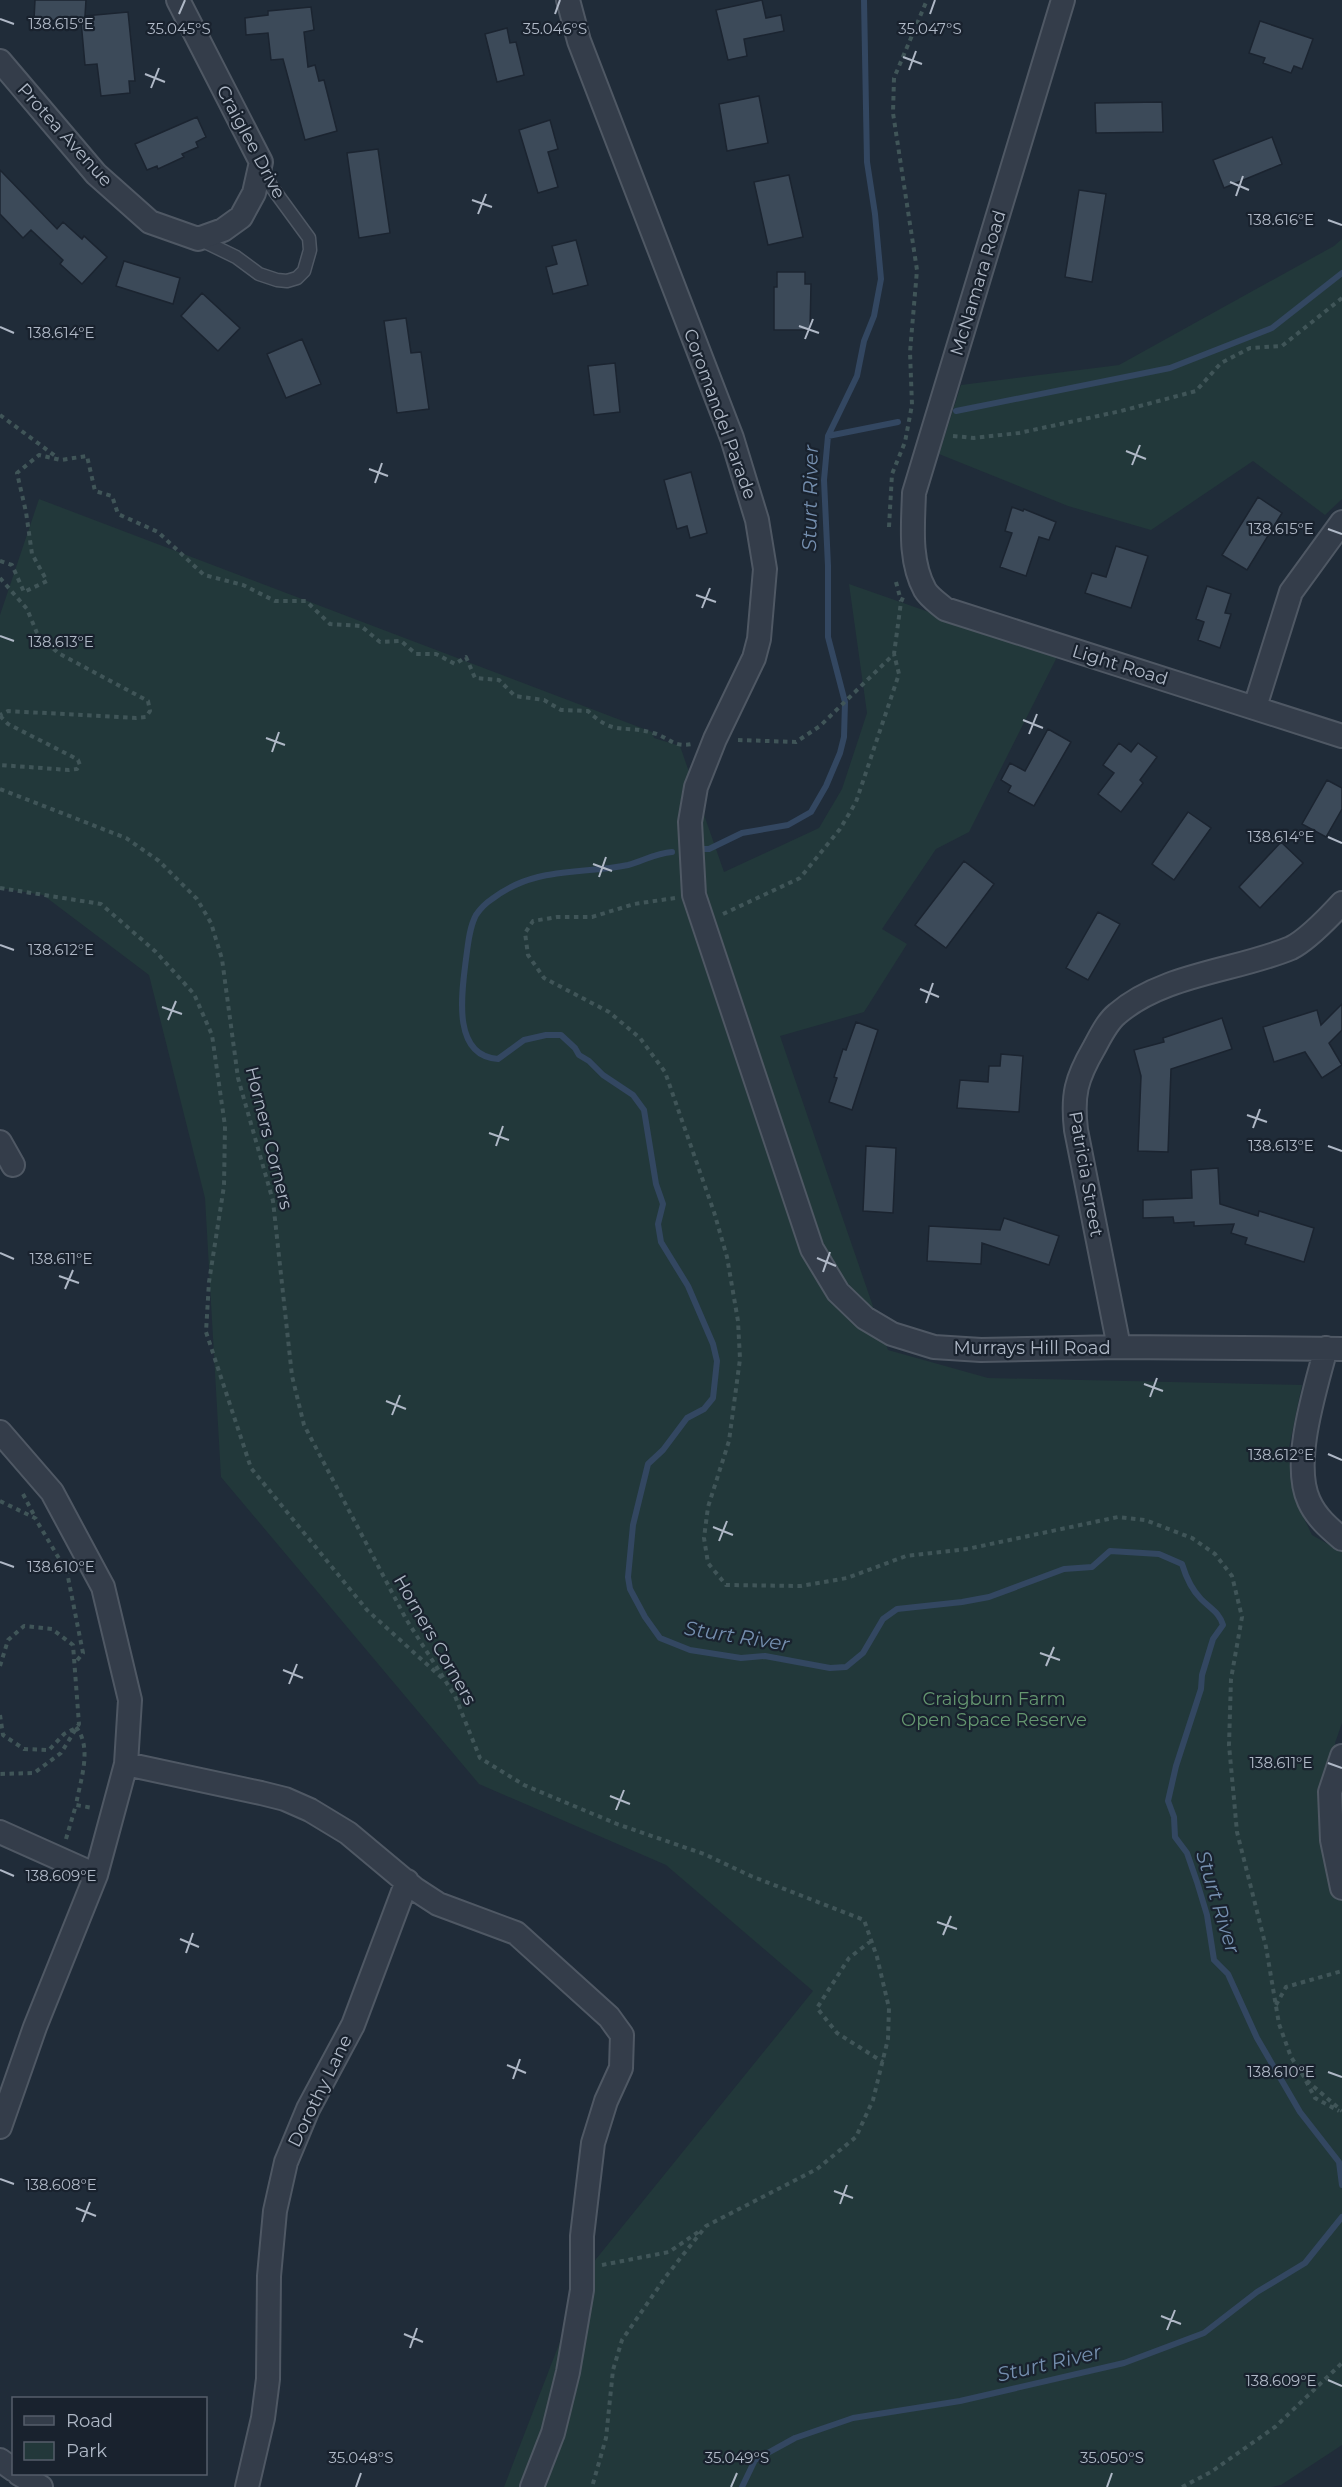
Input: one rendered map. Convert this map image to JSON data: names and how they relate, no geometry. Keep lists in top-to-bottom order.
{
  "streets": {
    "street": [
      "Protea Avenue",
      "Craiglee Drive",
      "McNamara Road",
      "Coromandel Parade",
      "Light Road",
      "Patricia Street",
      "Murrays Hill Road",
      "Dorothy Lane"
    ],
    "path": ["Horners Corners"]
  },
  "crossings": [
    ["Protea Avenue", "Craiglee Drive"],
    ["McNamara Road", "Light Road"],
    ["Coromandel Parade", "Murrays Hill Road"],
    ["Patricia Street", "Murrays Hill Road"]
  ],
  "water": ["Sturt River"],
  "parks": ["Craigburn Farm Open Space Reserve"],
  "legend": ["Road", "Park"],
  "coordinates": [
    "138.615°E",
    "35.047°S",
    "35.045°S",
    "35.046°S",
    "138.616°E",
    "138.614°E",
    "138.613°E",
    "138.612°E",
    "138.611°E",
    "138.610°E",
    "138.609°E",
    "138.608°E",
    "35.048°S",
    "35.049°S",
    "35.050°S"
  ]
}
